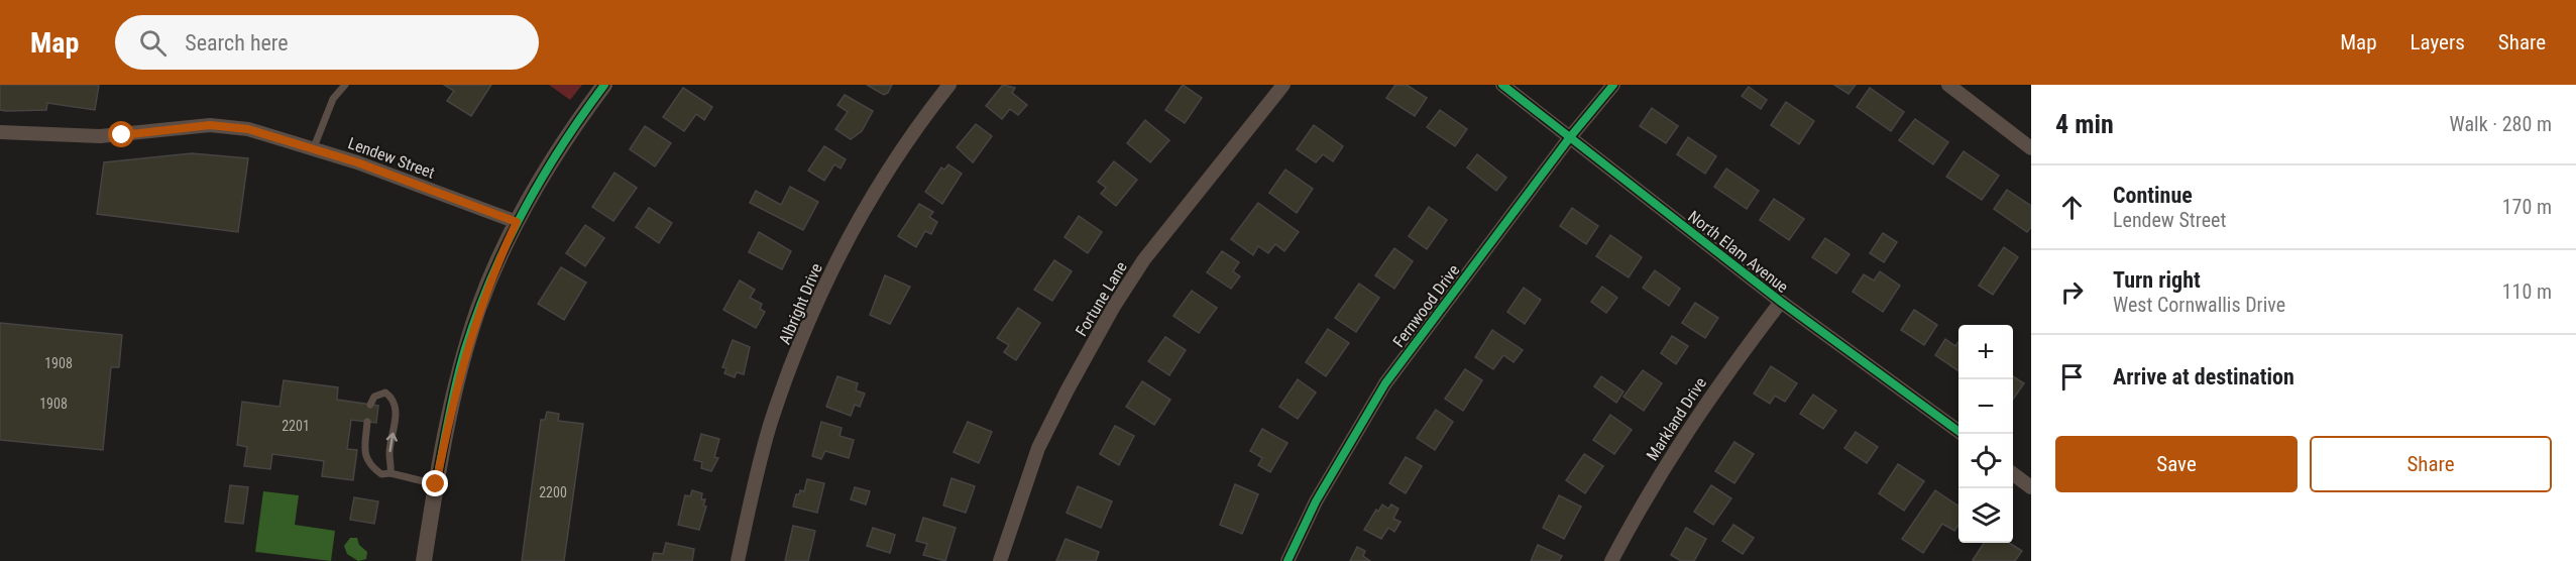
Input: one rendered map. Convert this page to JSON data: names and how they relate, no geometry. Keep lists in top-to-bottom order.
{
  "streets": {
    "street": [
      "Lendew Street",
      "North Elam Avenue",
      "Fortune Lane",
      "Albright Drive",
      "Fernwood Drive",
      "Markland Drive"
    ]
  },
  "crossings": [
    ["North Elam Avenue", "Fernwood Drive"],
    ["North Elam Avenue", "Markland Drive"]
  ],
  "house_numbers": [
    "1908",
    "1908",
    "2201",
    "2200"
  ],
  "page": {
    "header": "Map",
    "search": "Search here",
    "nav": ["Map", "Layers", "Share"],
    "heading": ["4 min", "Walk · 280 m"],
    "list": [
      ["Continue", "Lendew Street", "170 m"],
      ["Turn right", "West Cornwallis Drive", "110 m"],
      "Arrive at destination"
    ],
    "map_buttons": ["+", "−"],
    "buttons": ["Save", "Share"]
  }
}
